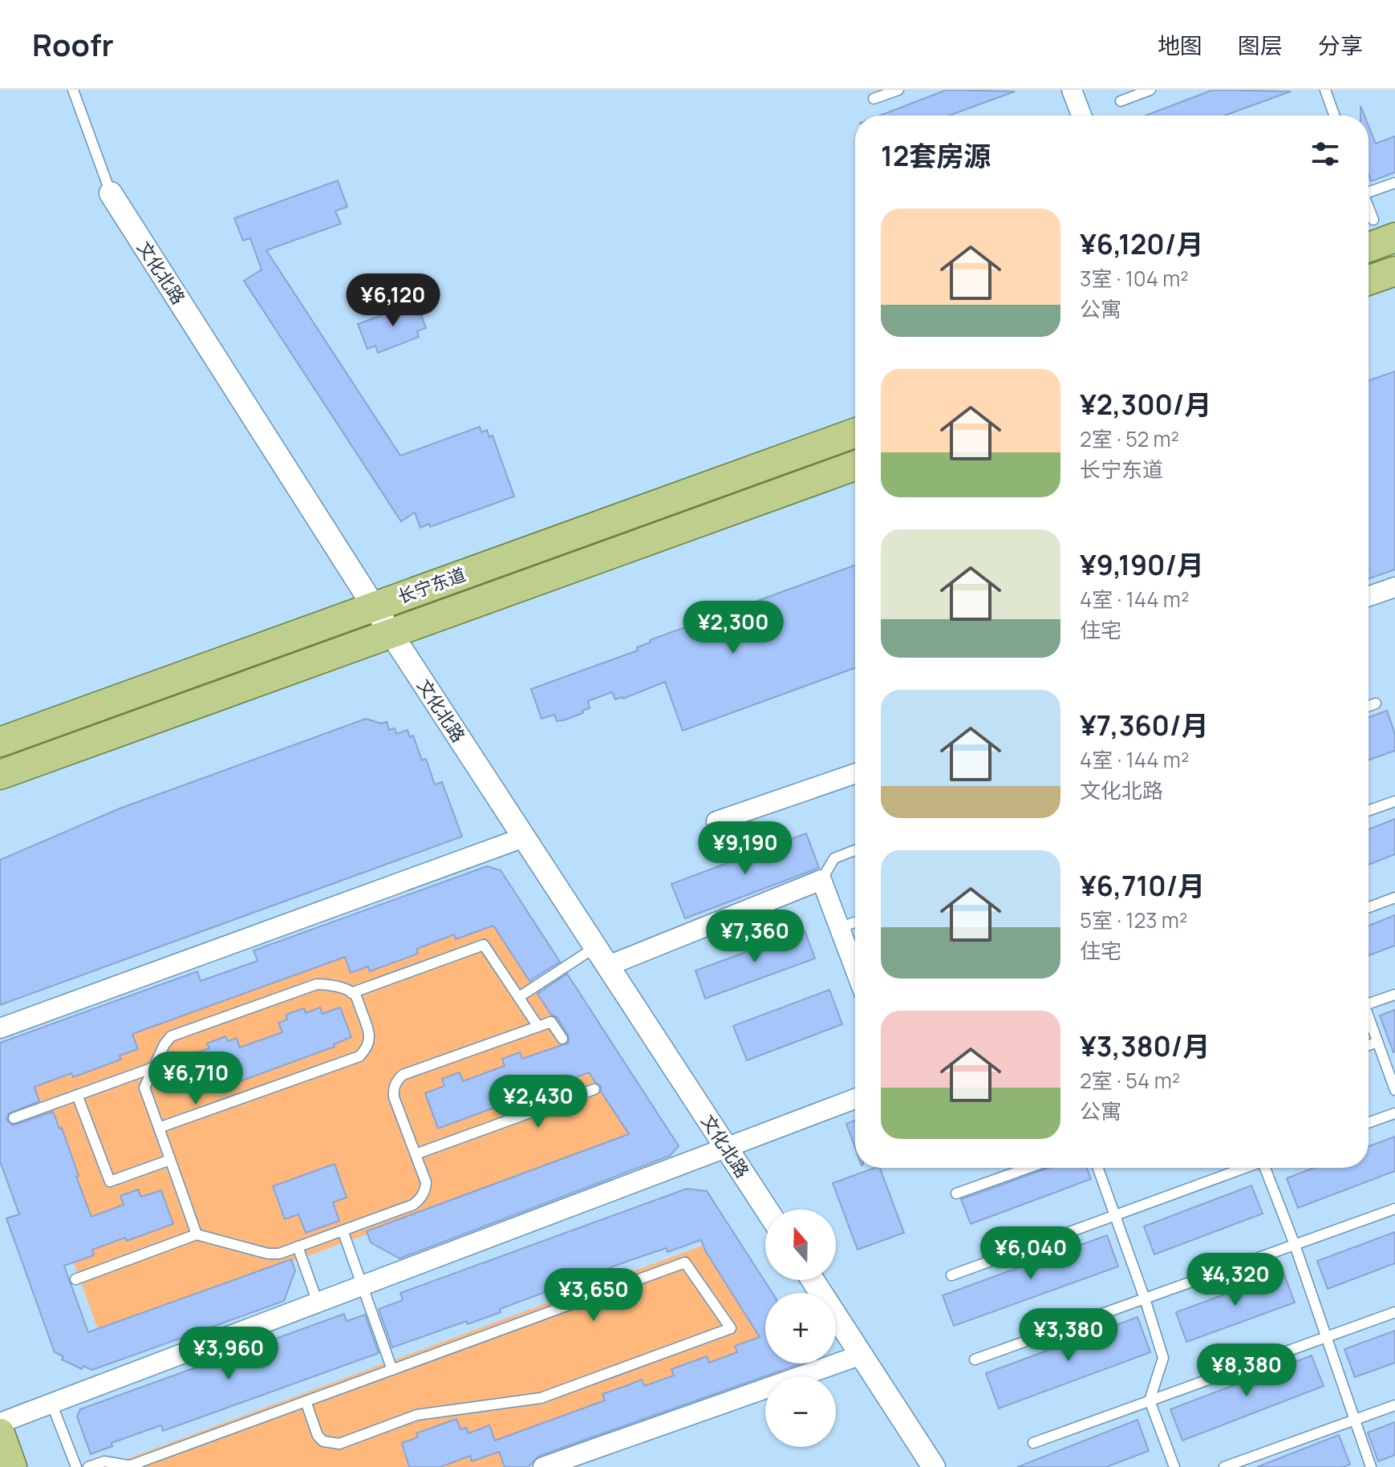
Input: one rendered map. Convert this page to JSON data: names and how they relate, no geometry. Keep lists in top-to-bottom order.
{
  "streets": {
    "main road": ["长宁东道"],
    "street": ["文化北路"]
  },
  "crossings": [
    ["文化北路", "长宁东道"]
  ],
  "north": "top",
  "page": {
    "header": "Roofr",
    "nav": ["地图", "图层", "分享"],
    "heading": "12套房源",
    "list": [
      {
        "name": "¥6,120/月",
        "note": "3室 · 104 m² · 公寓"
      },
      {
        "name": "¥2,300/月",
        "note": "2室 · 52 m² · 长宁东道"
      },
      {
        "name": "¥9,190/月",
        "note": "4室 · 144 m² · 住宅"
      },
      {
        "name": "¥7,360/月",
        "note": "4室 · 144 m² · 文化北路"
      },
      {
        "name": "¥6,710/月",
        "note": "5室 · 123 m² · 住宅"
      },
      {
        "name": "¥3,380/月",
        "note": "2室 · 54 m² · 公寓"
      }
    ],
    "price": [
      "¥6,120",
      "¥2,300",
      "¥9,190",
      "¥7,360",
      "¥6,710",
      "¥2,430",
      "¥6,040",
      "¥4,320",
      "¥3,650",
      "¥3,380",
      "¥3,960",
      "¥8,380"
    ],
    "map_buttons": ["+", "−"]
  }
}
